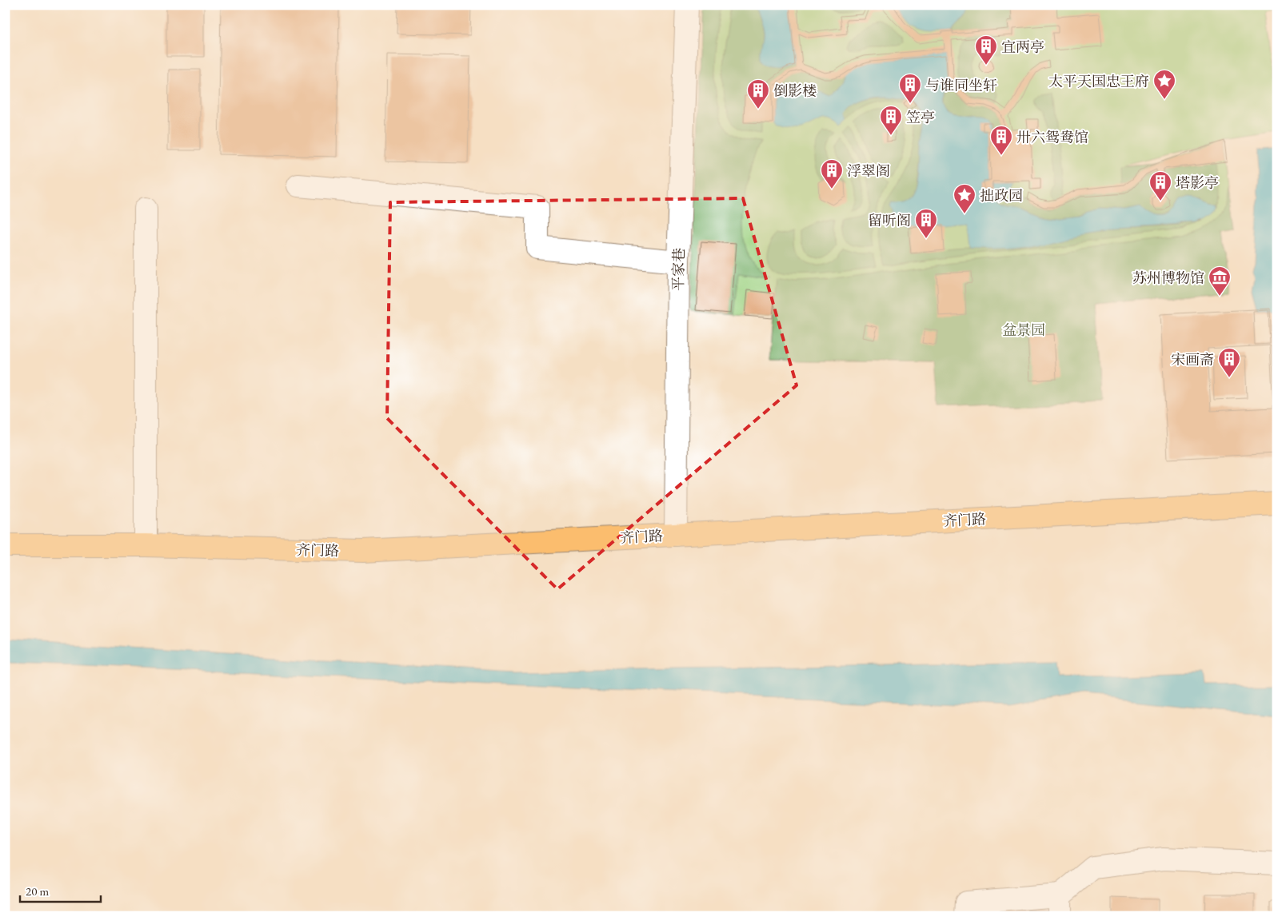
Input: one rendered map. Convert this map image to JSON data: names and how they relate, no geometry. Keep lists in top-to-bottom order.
{
  "streets": {
    "main road": ["齐门路"],
    "street": ["平家巷"]
  },
  "crossings": [
    ["平家巷", "齐门路"]
  ],
  "parks": ["盆景园"],
  "places": {
    "building": [
      "宜两亭",
      "与谁同坐轩",
      "倒影楼",
      "笠亭",
      "卅六鸳鸯馆",
      "浮翠阁",
      "塔影亭",
      "留听阁",
      "宋画斋"
    ],
    "place": ["太平天国忠王府", "拙政园"],
    "museum": ["苏州博物馆"]
  },
  "scale_bar": "20 m"
}
